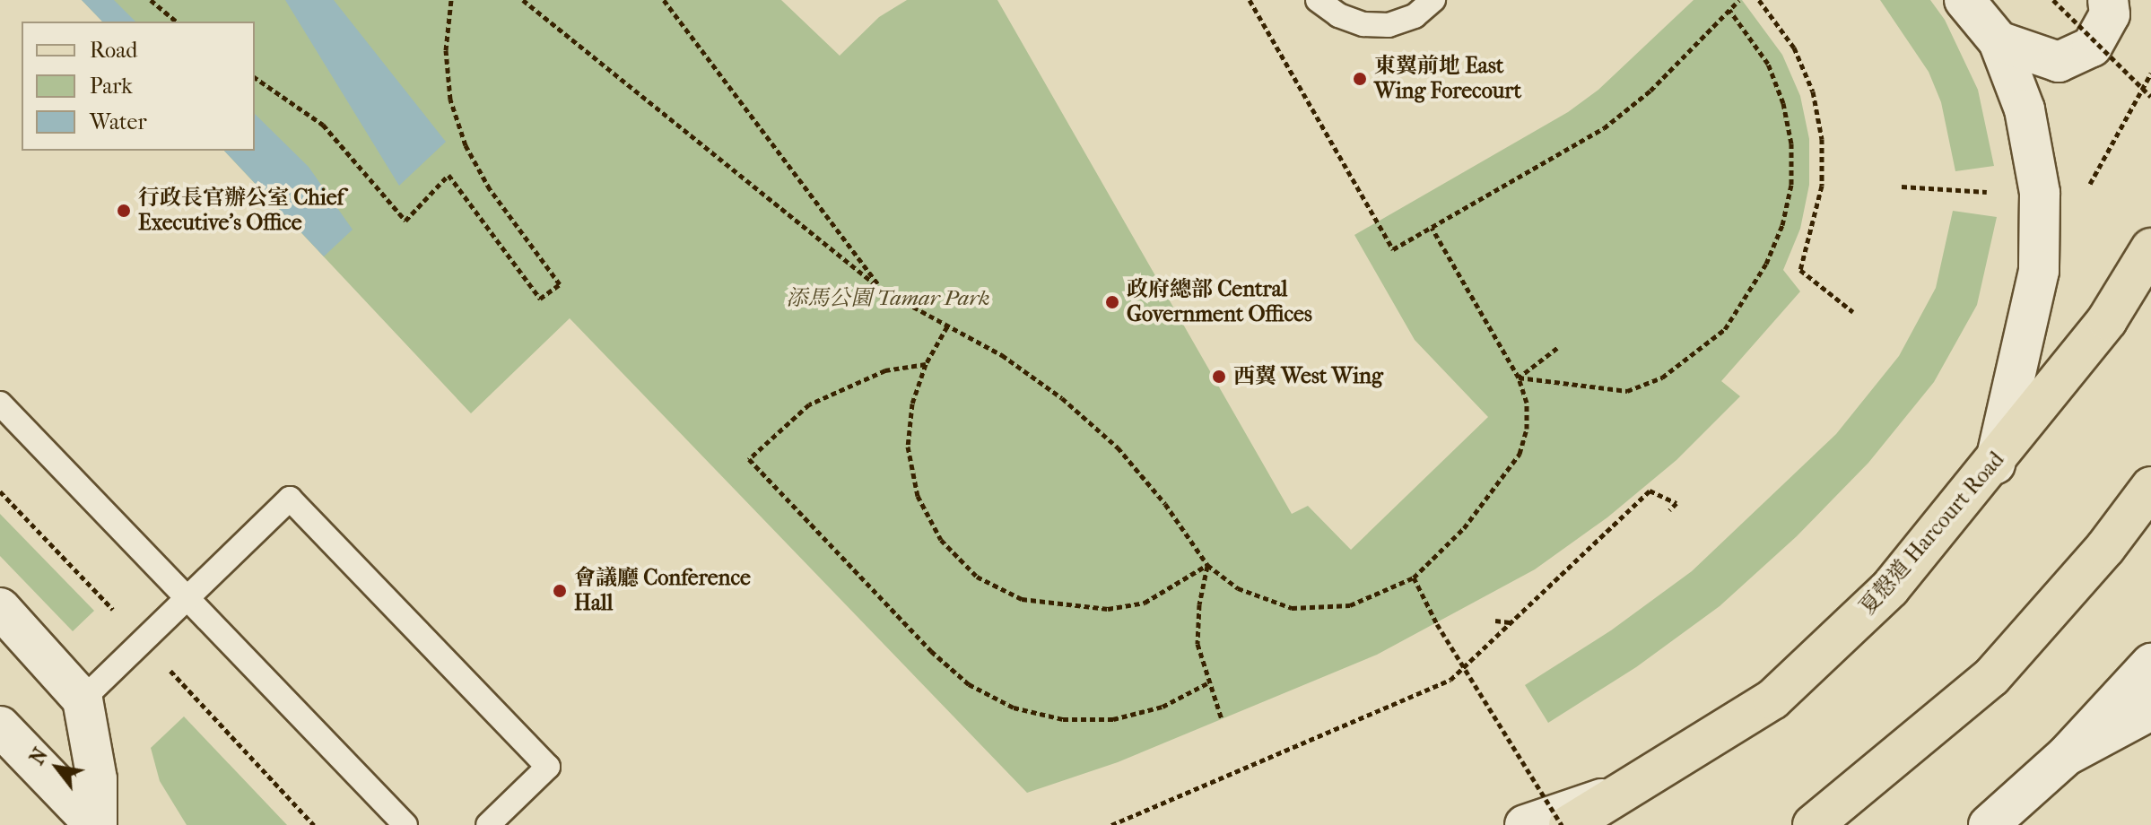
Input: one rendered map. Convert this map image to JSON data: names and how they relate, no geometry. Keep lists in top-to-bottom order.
{
  "streets": {
    "main road": ["夏慤道 Harcourt Road"]
  },
  "parks": ["添馬公園 Tamar Park"],
  "places": [
    "東翼前地 East Wing Forecourt",
    "行政長官辦公室 Chief Executive’s Office",
    "政府總部 Central Government Offices",
    "西翼 West Wing",
    "會議廳 Conference Hall"
  ],
  "legend": ["Road", "Park", "Water"],
  "north": "top left"
}
